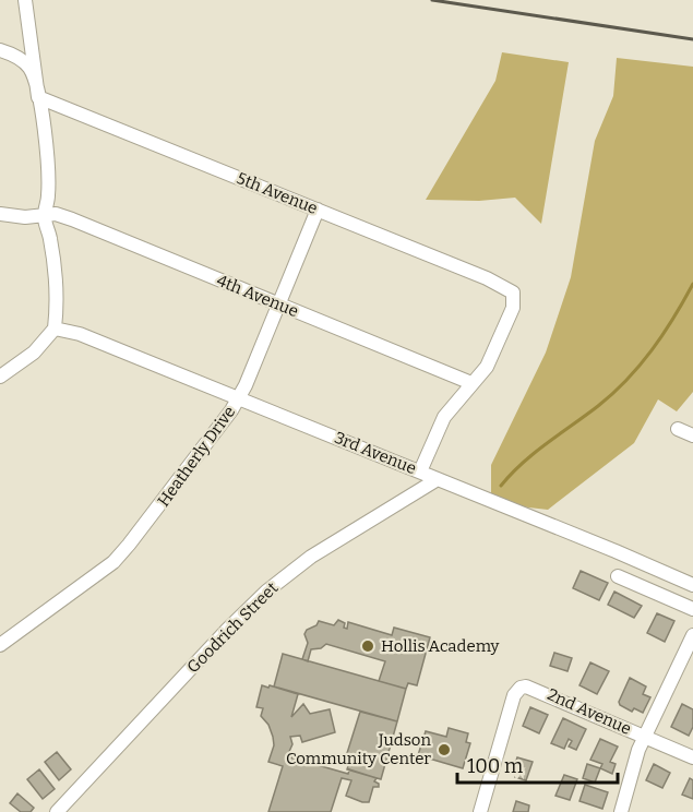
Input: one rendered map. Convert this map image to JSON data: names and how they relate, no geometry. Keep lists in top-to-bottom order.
{
  "streets": {
    "street": [
      "5th Avenue",
      "4th Avenue",
      "3rd Avenue",
      "Heatherly Drive",
      "Goodrich Street",
      "2nd Avenue"
    ]
  },
  "crossings": [
    ["5th Avenue", "4th Avenue"],
    ["5th Avenue", "Heatherly Drive"],
    ["4th Avenue", "Heatherly Drive"],
    ["3rd Avenue", "Heatherly Drive"],
    ["3rd Avenue", "Goodrich Street"]
  ],
  "places": ["Hollis Academy", "Judson Community Center"],
  "scale_bar": "100 m"
}
